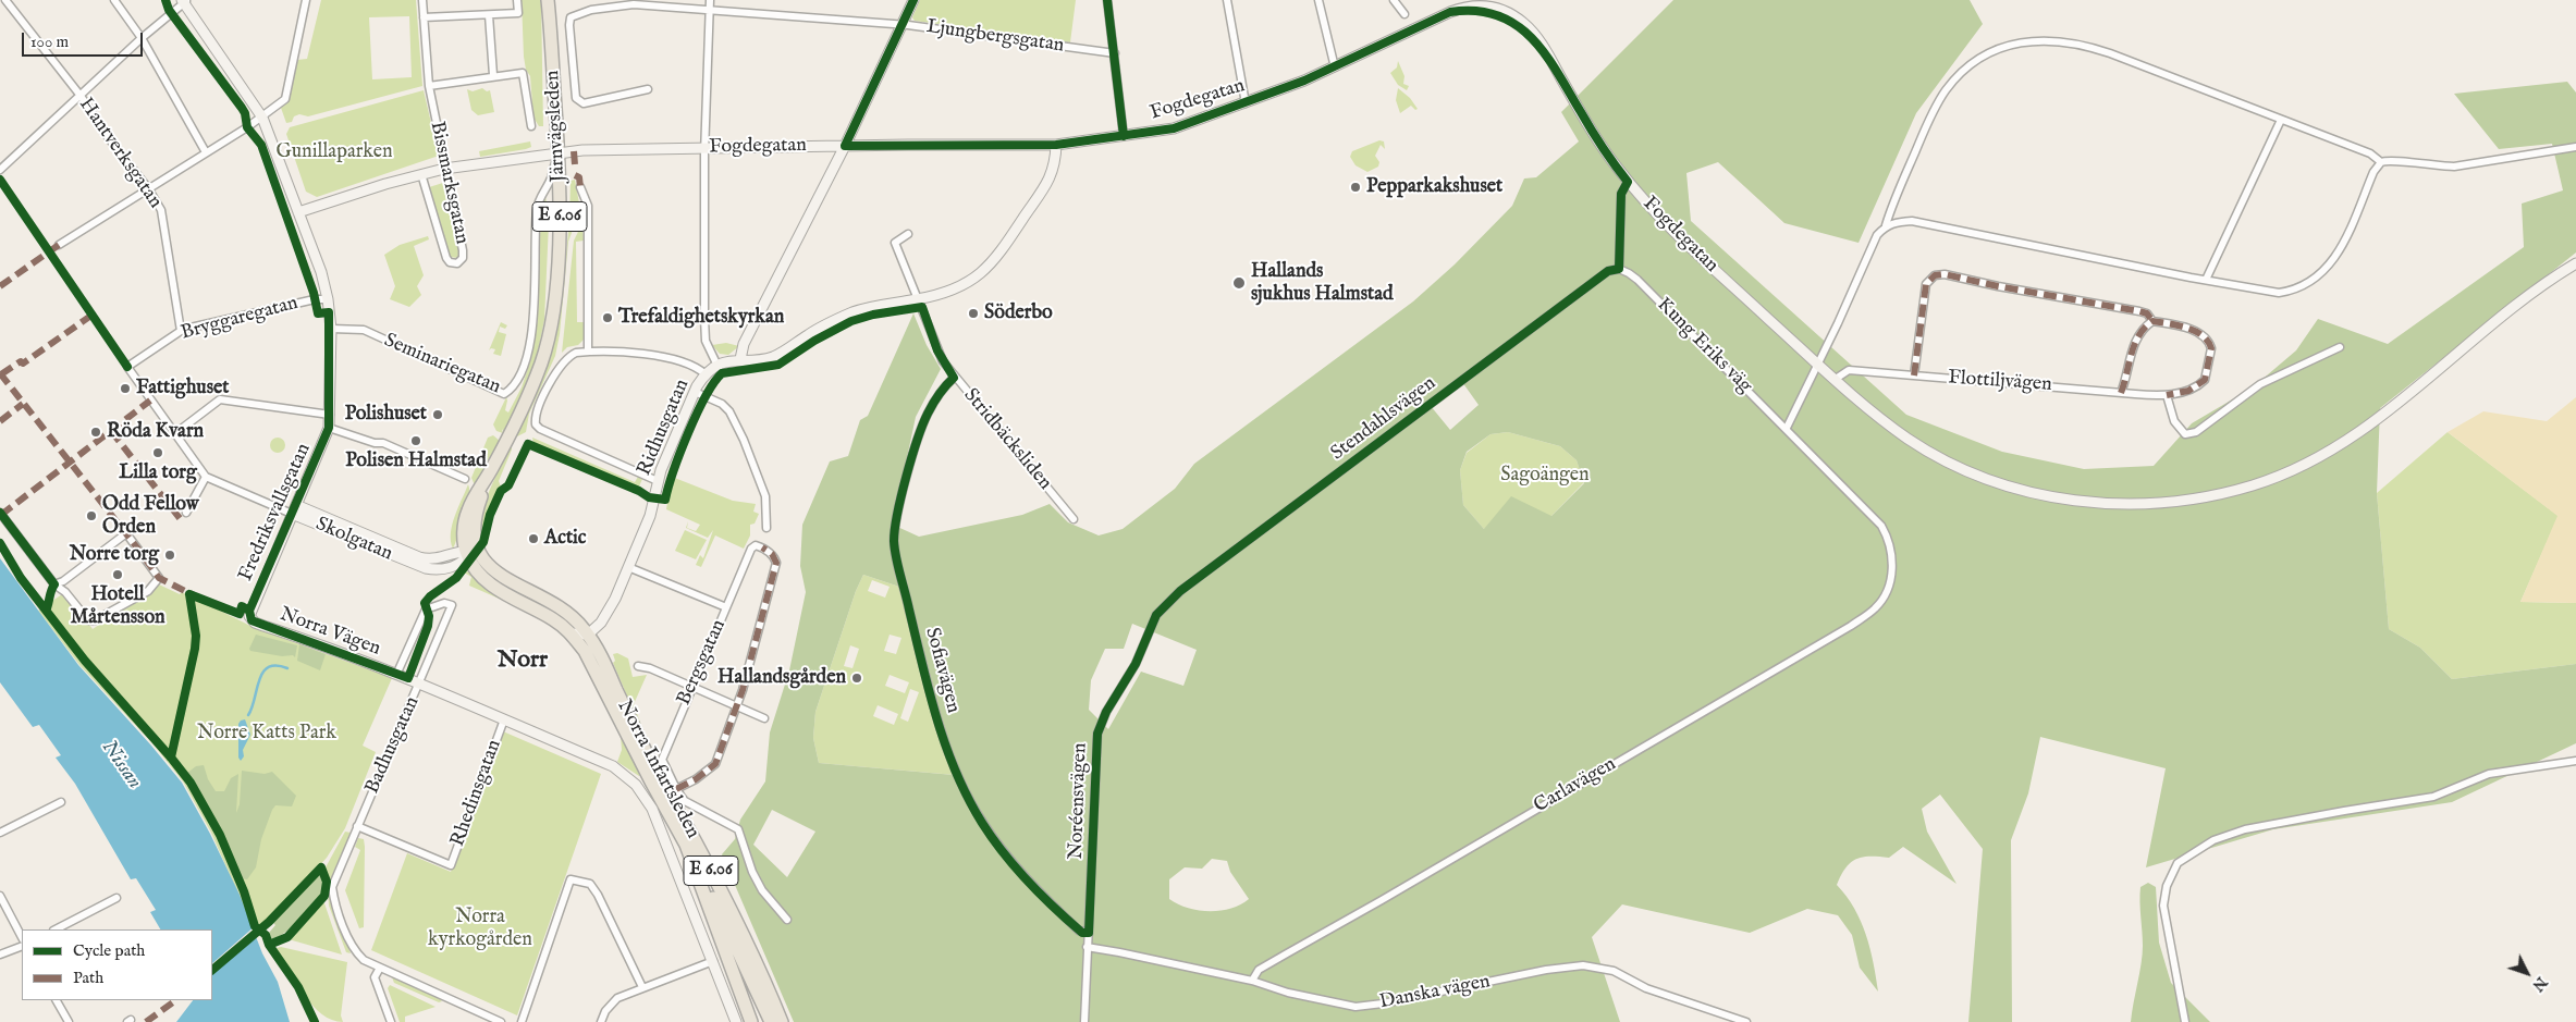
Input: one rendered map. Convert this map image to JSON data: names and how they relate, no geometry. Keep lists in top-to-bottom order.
{
  "streets": {
    "highway": ["Järnvägsleden", "E 6.06", "Norra Infartsleden"],
    "street": [
      "Ljungbergsgatan",
      "Fogdegatan",
      "Hantverksgatan",
      "Bissmarksgatan",
      "Bryggaregatan",
      "Kung Eriks väg",
      "Seminariegatan",
      "Flottiljvägen",
      "Stendahlsvägen",
      "Ridhusgatan",
      "Stridbäcksliden",
      "Fredriksvallsgatan",
      "Skolgatan",
      "Norra Vägen",
      "Bergsgatan",
      "Sofiavägen",
      "Badhusgatan",
      "Carlavägen",
      "Rhedinsgatan",
      "Noréensvägen",
      "Danska vägen"
    ]
  },
  "crossings": [
    ["Fogdegatan", "Järnvägsleden"],
    ["Fogdegatan", "Bissmarksgatan"],
    ["Fogdegatan", "Seminariegatan"],
    ["Fogdegatan", "Flottiljvägen"],
    ["Fogdegatan", "Ridhusgatan"],
    ["Fogdegatan", "Fredriksvallsgatan"],
    ["Järnvägsleden", "Seminariegatan"],
    ["Järnvägsleden", "Skolgatan"],
    ["Järnvägsleden", "Norra Infartsleden"],
    ["Hantverksgatan", "Bryggaregatan"],
    ["Bryggaregatan", "Fredriksvallsgatan"],
    ["Kung Eriks väg", "Stendahlsvägen"],
    ["Kung Eriks väg", "Carlavägen"],
    ["Seminariegatan", "Fredriksvallsgatan"],
    ["Stendahlsvägen", "Noréensvägen"],
    ["Ridhusgatan", "Stridbäcksliden"],
    ["Ridhusgatan", "Norra Infartsleden"],
    ["Stridbäcksliden", "Sofiavägen"],
    ["Fredriksvallsgatan", "Skolgatan"],
    ["Fredriksvallsgatan", "Norra Vägen"],
    ["Skolgatan", "Norra Infartsleden"],
    ["Norra Vägen", "Badhusgatan"],
    ["Norra Vägen", "Rhedinsgatan"],
    ["Sofiavägen", "Noréensvägen"],
    ["Badhusgatan", "Rhedinsgatan"],
    ["Carlavägen", "Danska vägen"],
    ["Noréensvägen", "Danska vägen"]
  ],
  "districts": ["Norr"],
  "water": ["Nissan"],
  "parks": [
    "Gunillaparken",
    "Sagoängen",
    "Norre Katts Park",
    "Norra kyrkogården"
  ],
  "places": [
    "Pepparkakshuset",
    "Hallands sjukhus Halmstad",
    "Söderbo",
    "Trefaldighetskyrkan",
    "Fattighuset",
    "Polishuset",
    "Röda Kvarn",
    "Polisen Halmstad",
    "Lilla torg",
    "Odd Fellow Orden",
    "Actic",
    "Norre torg",
    "Hotell Mårtensson",
    "Hallandsgården"
  ],
  "legend": ["Cycle path", "Path"],
  "scale_bar": "100 m",
  "north": "bottom right"
}
